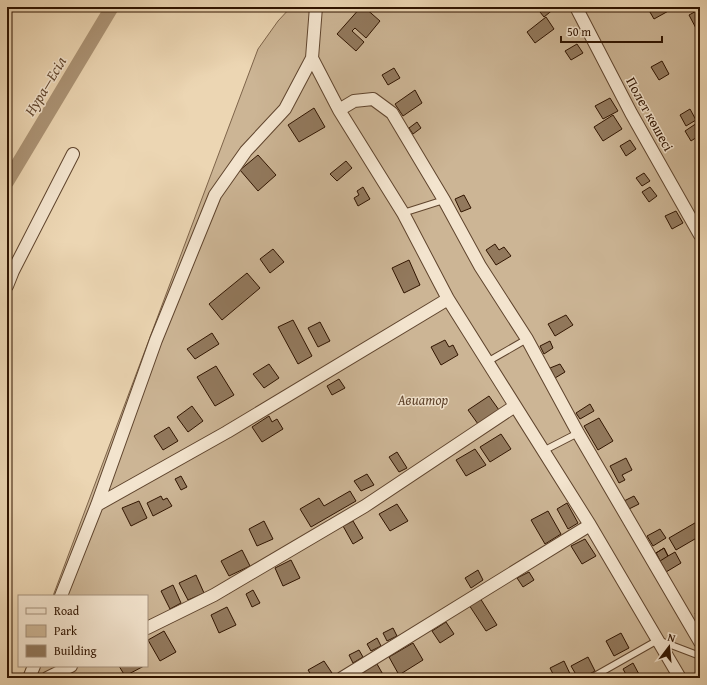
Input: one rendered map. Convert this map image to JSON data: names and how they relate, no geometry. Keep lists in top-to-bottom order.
{
  "streets": {
    "street": ["Полет көшесі"]
  },
  "water": ["Нура—Есіл"],
  "parks": ["Авиатор"],
  "legend": ["Road", "Park", "Building"],
  "scale_bar": "50 m",
  "north": "top"
}
